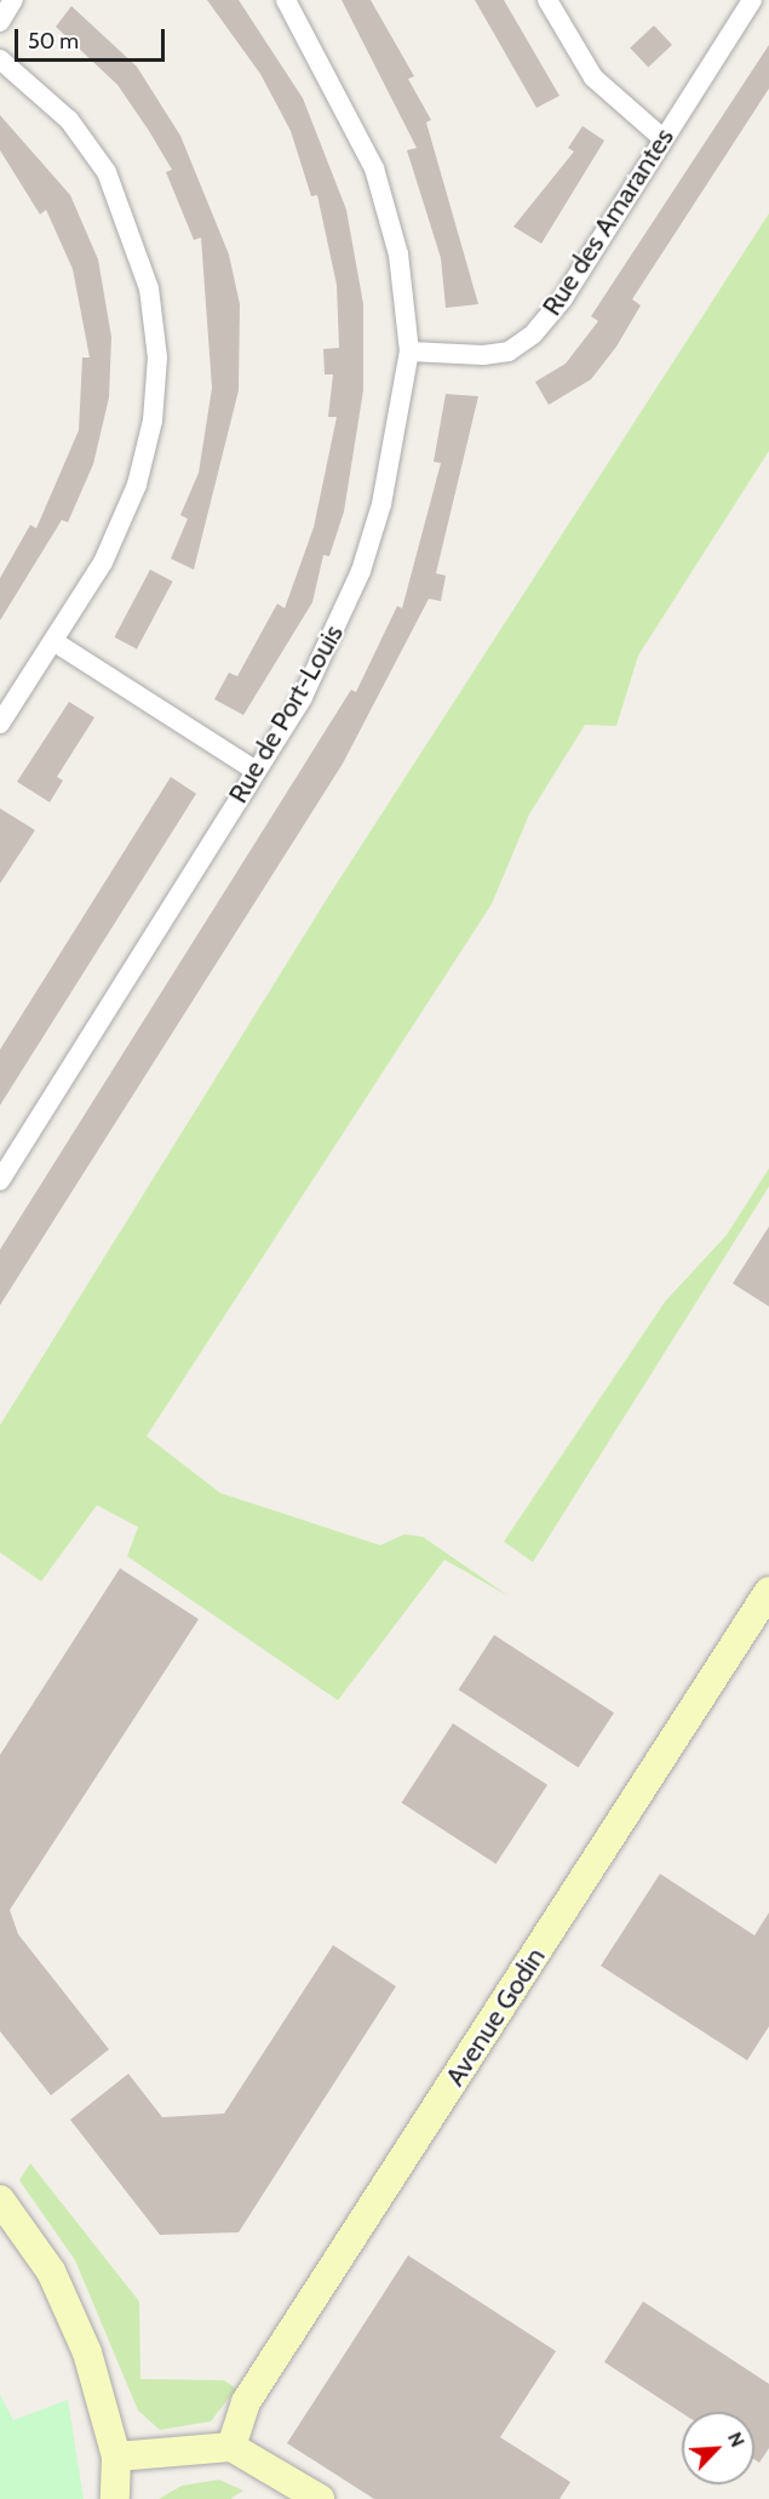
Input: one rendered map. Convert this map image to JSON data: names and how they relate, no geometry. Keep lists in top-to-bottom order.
{
  "streets": {
    "street": ["Rue des Amarantes", "Rue de Port-Louis", "Avenue Godin"]
  },
  "crossings": [
    ["Rue des Amarantes", "Rue de Port-Louis"]
  ],
  "scale_bar": "50 m",
  "north": "top right"
}
